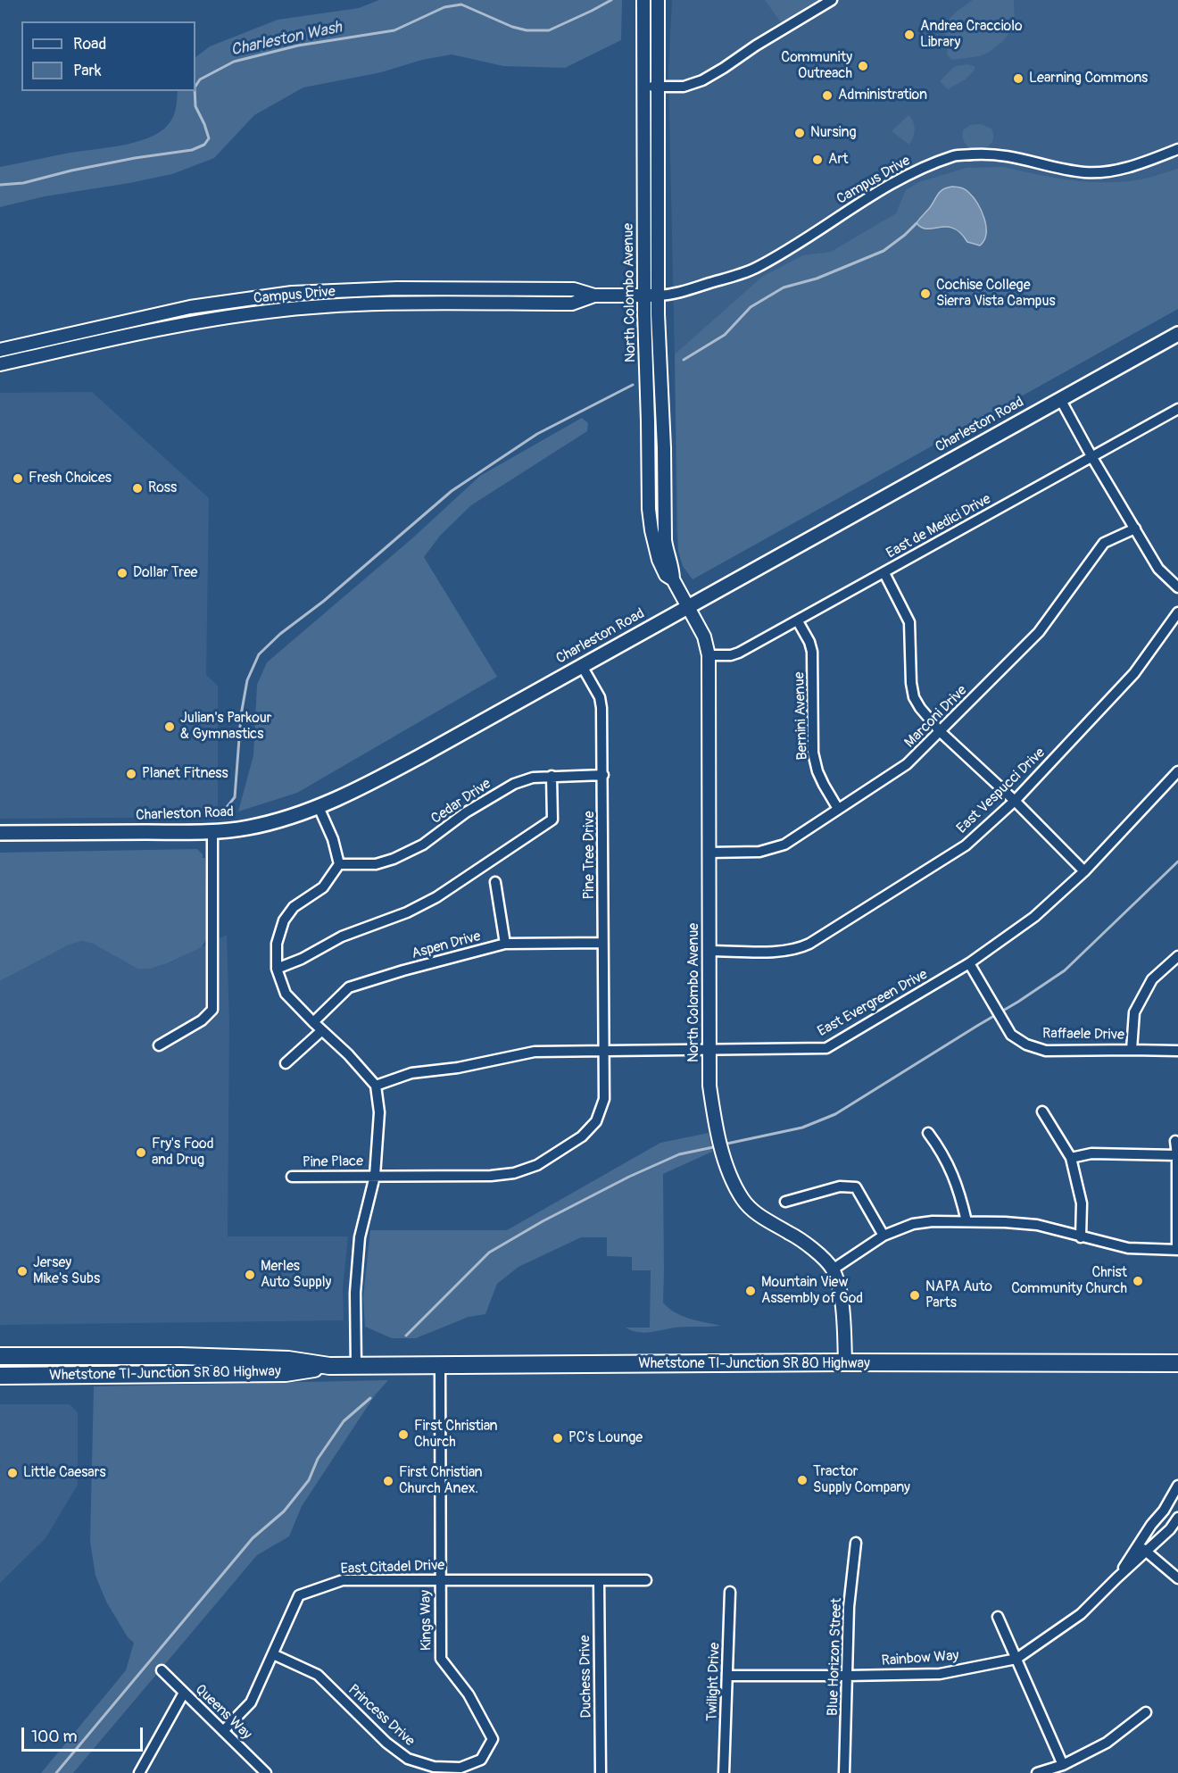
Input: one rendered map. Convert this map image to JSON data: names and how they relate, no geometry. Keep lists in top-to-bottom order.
{
  "streets": {
    "highway": ["Whetstone TI-Junction SR 80 Highway"],
    "main road": ["Charleston Road"],
    "street": [
      "Campus Drive",
      "North Colombo Avenue",
      "East de Medici Drive",
      "Bernini Avenue",
      "Marconi Drive",
      "East Vespucci Drive",
      "Cedar Drive",
      "Pine Tree Drive",
      "Aspen Drive",
      "East Evergreen Drive",
      "Raffaele Drive",
      "Pine Place",
      "East Citadel Drive",
      "Kings Way",
      "Blue Horizon Street",
      "Rainbow Way",
      "Duchess Drive",
      "Twilight Drive",
      "Queens Way",
      "Princess Drive"
    ]
  },
  "crossings": [
    ["Campus Drive", "North Colombo Avenue"],
    ["North Colombo Avenue", "Charleston Road"],
    ["North Colombo Avenue", "East de Medici Drive"],
    ["North Colombo Avenue", "Marconi Drive"],
    ["North Colombo Avenue", "East Vespucci Drive"],
    ["North Colombo Avenue", "East Evergreen Drive"],
    ["North Colombo Avenue", "Whetstone TI-Junction SR 80 Highway"],
    ["Charleston Road", "Pine Tree Drive"],
    ["East de Medici Drive", "Bernini Avenue"],
    ["Bernini Avenue", "Marconi Drive"],
    ["Cedar Drive", "Pine Tree Drive"],
    ["Pine Tree Drive", "Aspen Drive"],
    ["Pine Tree Drive", "East Evergreen Drive"],
    ["Pine Tree Drive", "Pine Place"],
    ["East Evergreen Drive", "Raffaele Drive"],
    ["Whetstone TI-Junction SR 80 Highway", "Kings Way"],
    ["East Citadel Drive", "Kings Way"],
    ["East Citadel Drive", "Duchess Drive"],
    ["East Citadel Drive", "Queens Way"],
    ["East Citadel Drive", "Princess Drive"],
    ["Kings Way", "Princess Drive"],
    ["Blue Horizon Street", "Rainbow Way"],
    ["Rainbow Way", "Twilight Drive"]
  ],
  "water": ["Charleston Wash"],
  "places": [
    "Andrea Cracciolo Library",
    "Community Outreach",
    "Learning Commons",
    "Administration",
    "Nursing",
    "Art",
    "Cochise College Sierra Vista Campus",
    "Fresh Choices",
    "Ross",
    "Dollar Tree",
    "Julian's Parkour & Gymnastics",
    "Planet Fitness",
    "Fry's Food and Drug",
    "Jersey Mike's Subs",
    "Merles Auto Supply",
    "Christ Community Church",
    "Mountain View Assembly of God",
    "NAPA Auto Parts",
    "First Christian Church",
    "PC's Lounge",
    "Little Caesars",
    "Tractor Supply Company",
    "First Christian Church Anex."
  ],
  "legend": ["Road", "Park"],
  "scale_bar": "100 m"
}
